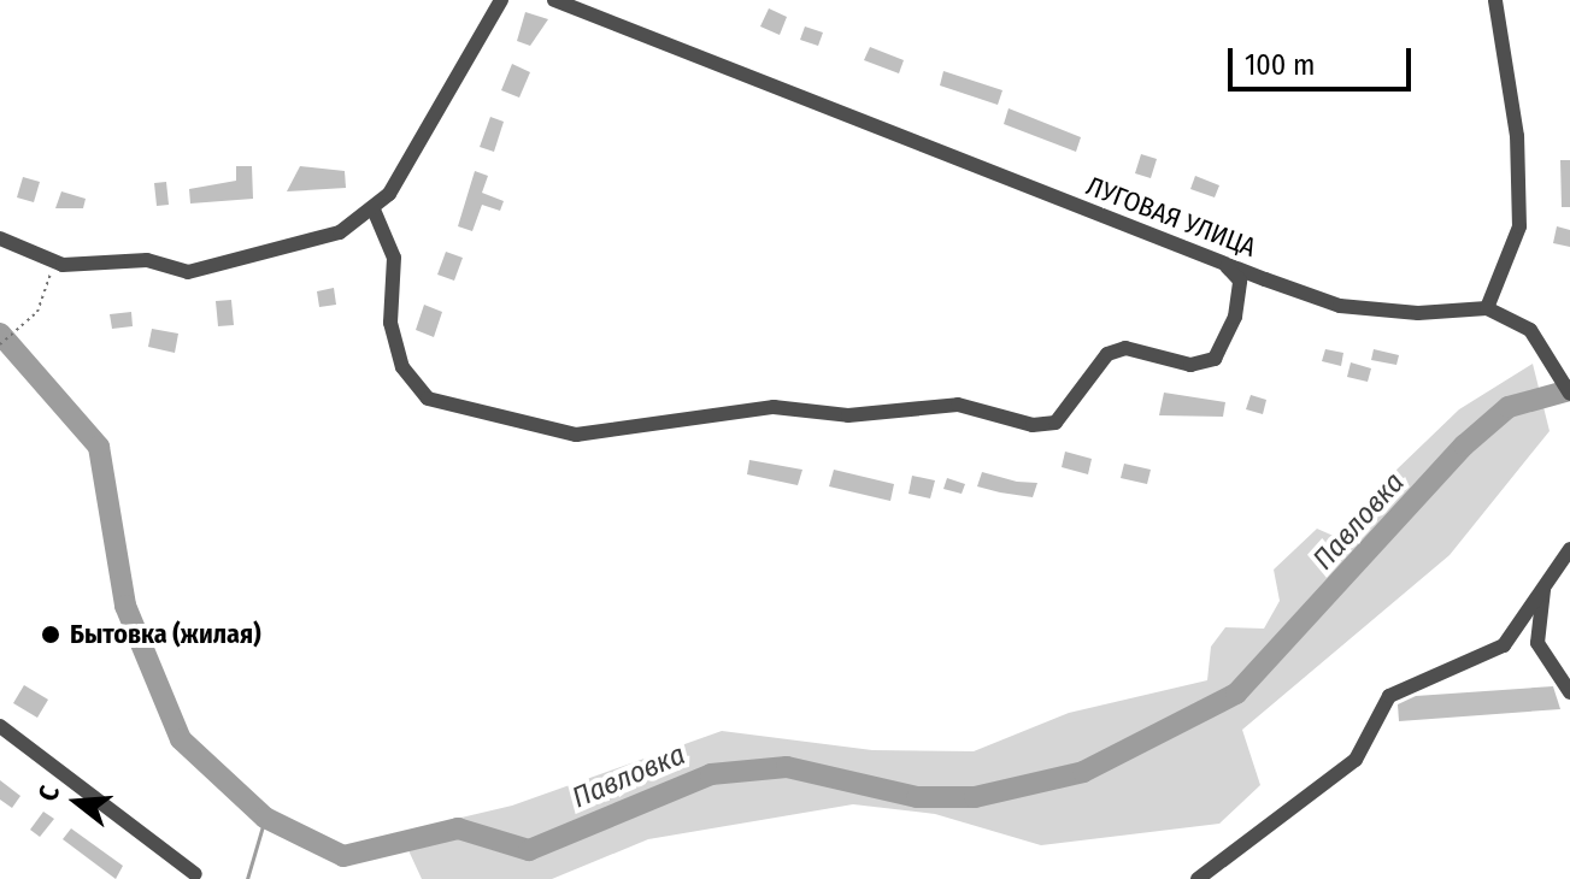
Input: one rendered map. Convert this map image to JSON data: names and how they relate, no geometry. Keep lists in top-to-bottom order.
{
  "streets": {
    "street": ["ЛУГОВАЯ УЛИЦА"]
  },
  "water": ["Павловка"],
  "places": ["Бытовка (жилая)"],
  "scale_bar": "100 m",
  "north": "left"
}
